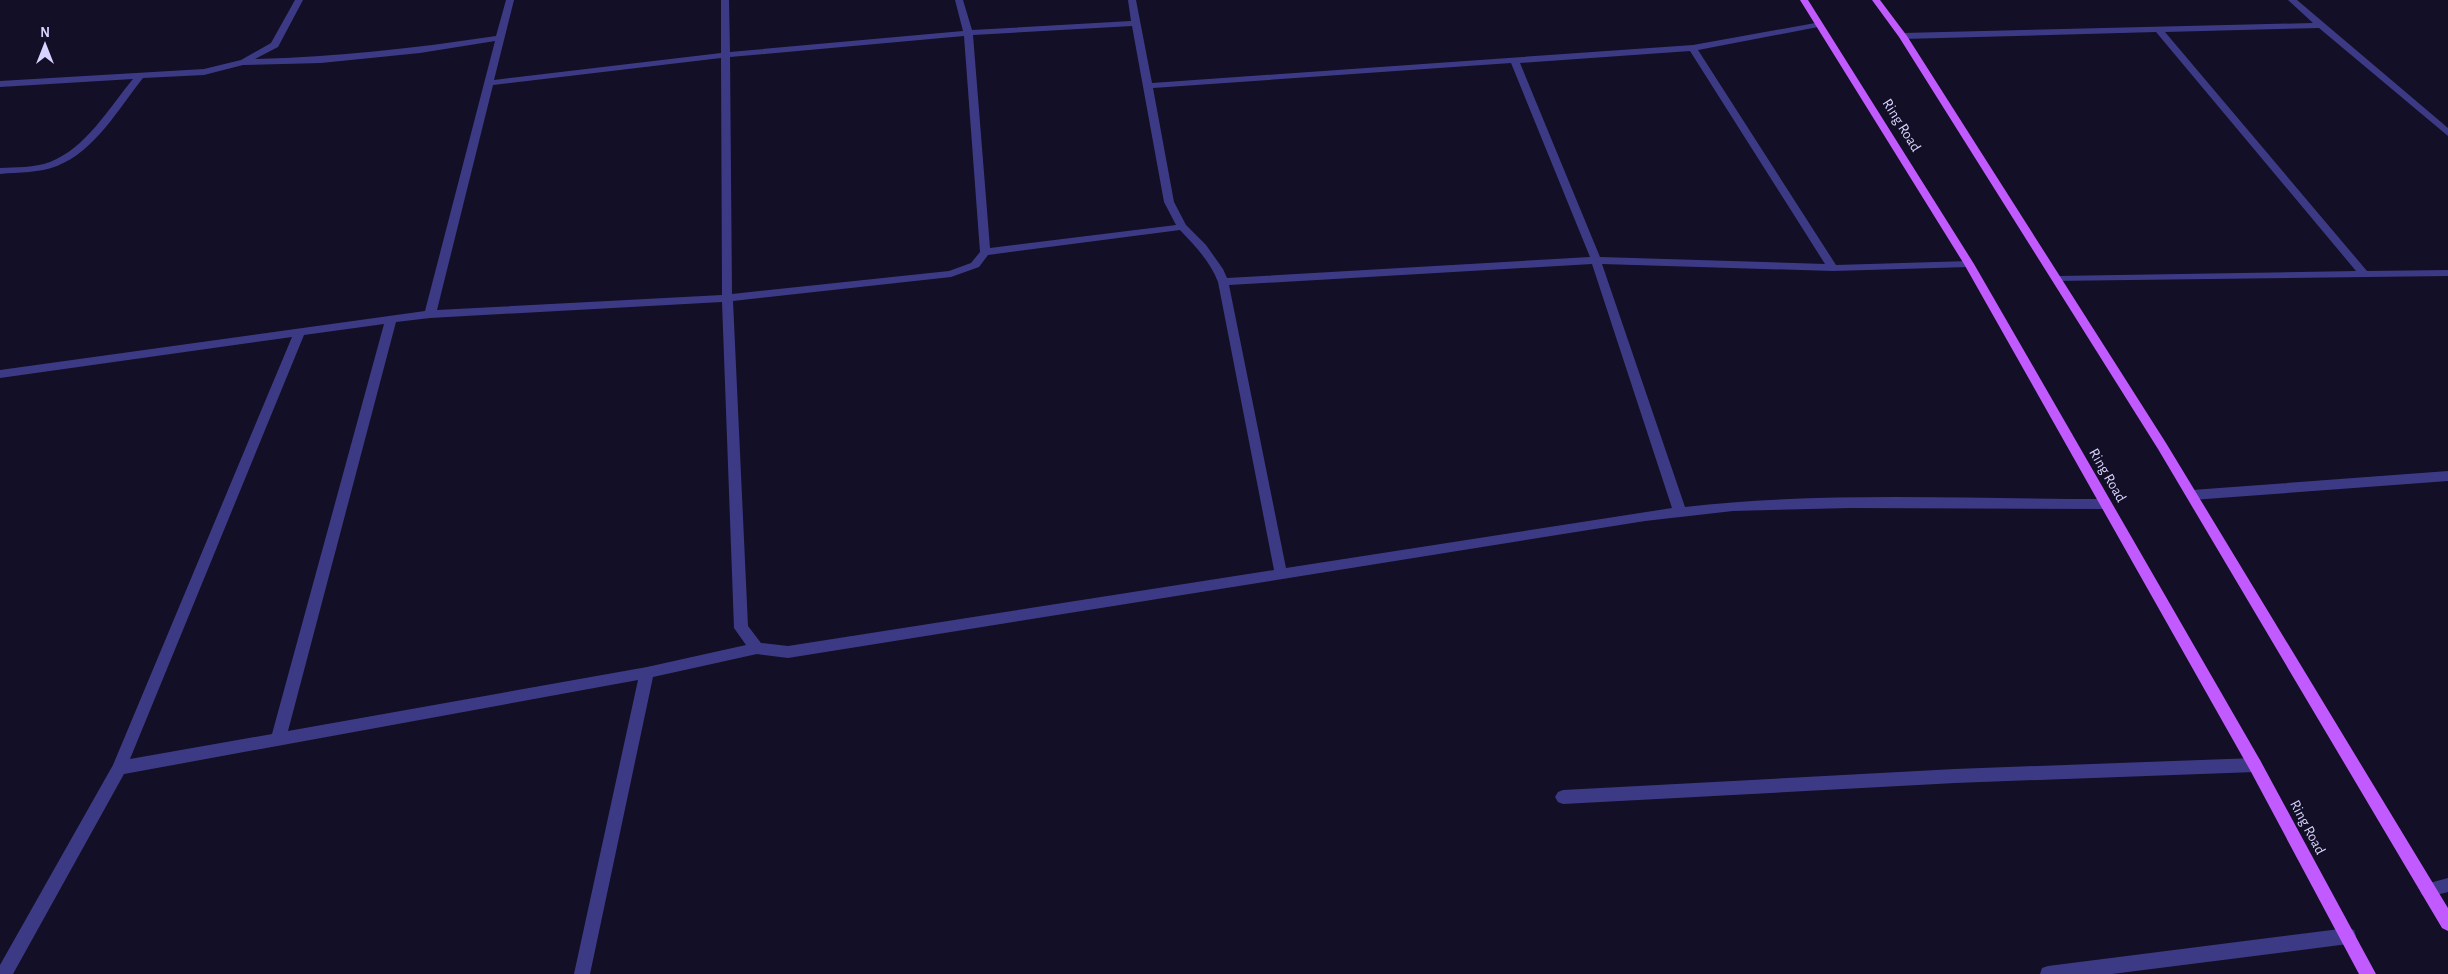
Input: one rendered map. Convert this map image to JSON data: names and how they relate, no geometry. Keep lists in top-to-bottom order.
{
  "streets": {
    "main road": ["Ring Road"]
  },
  "north": "top"
}
